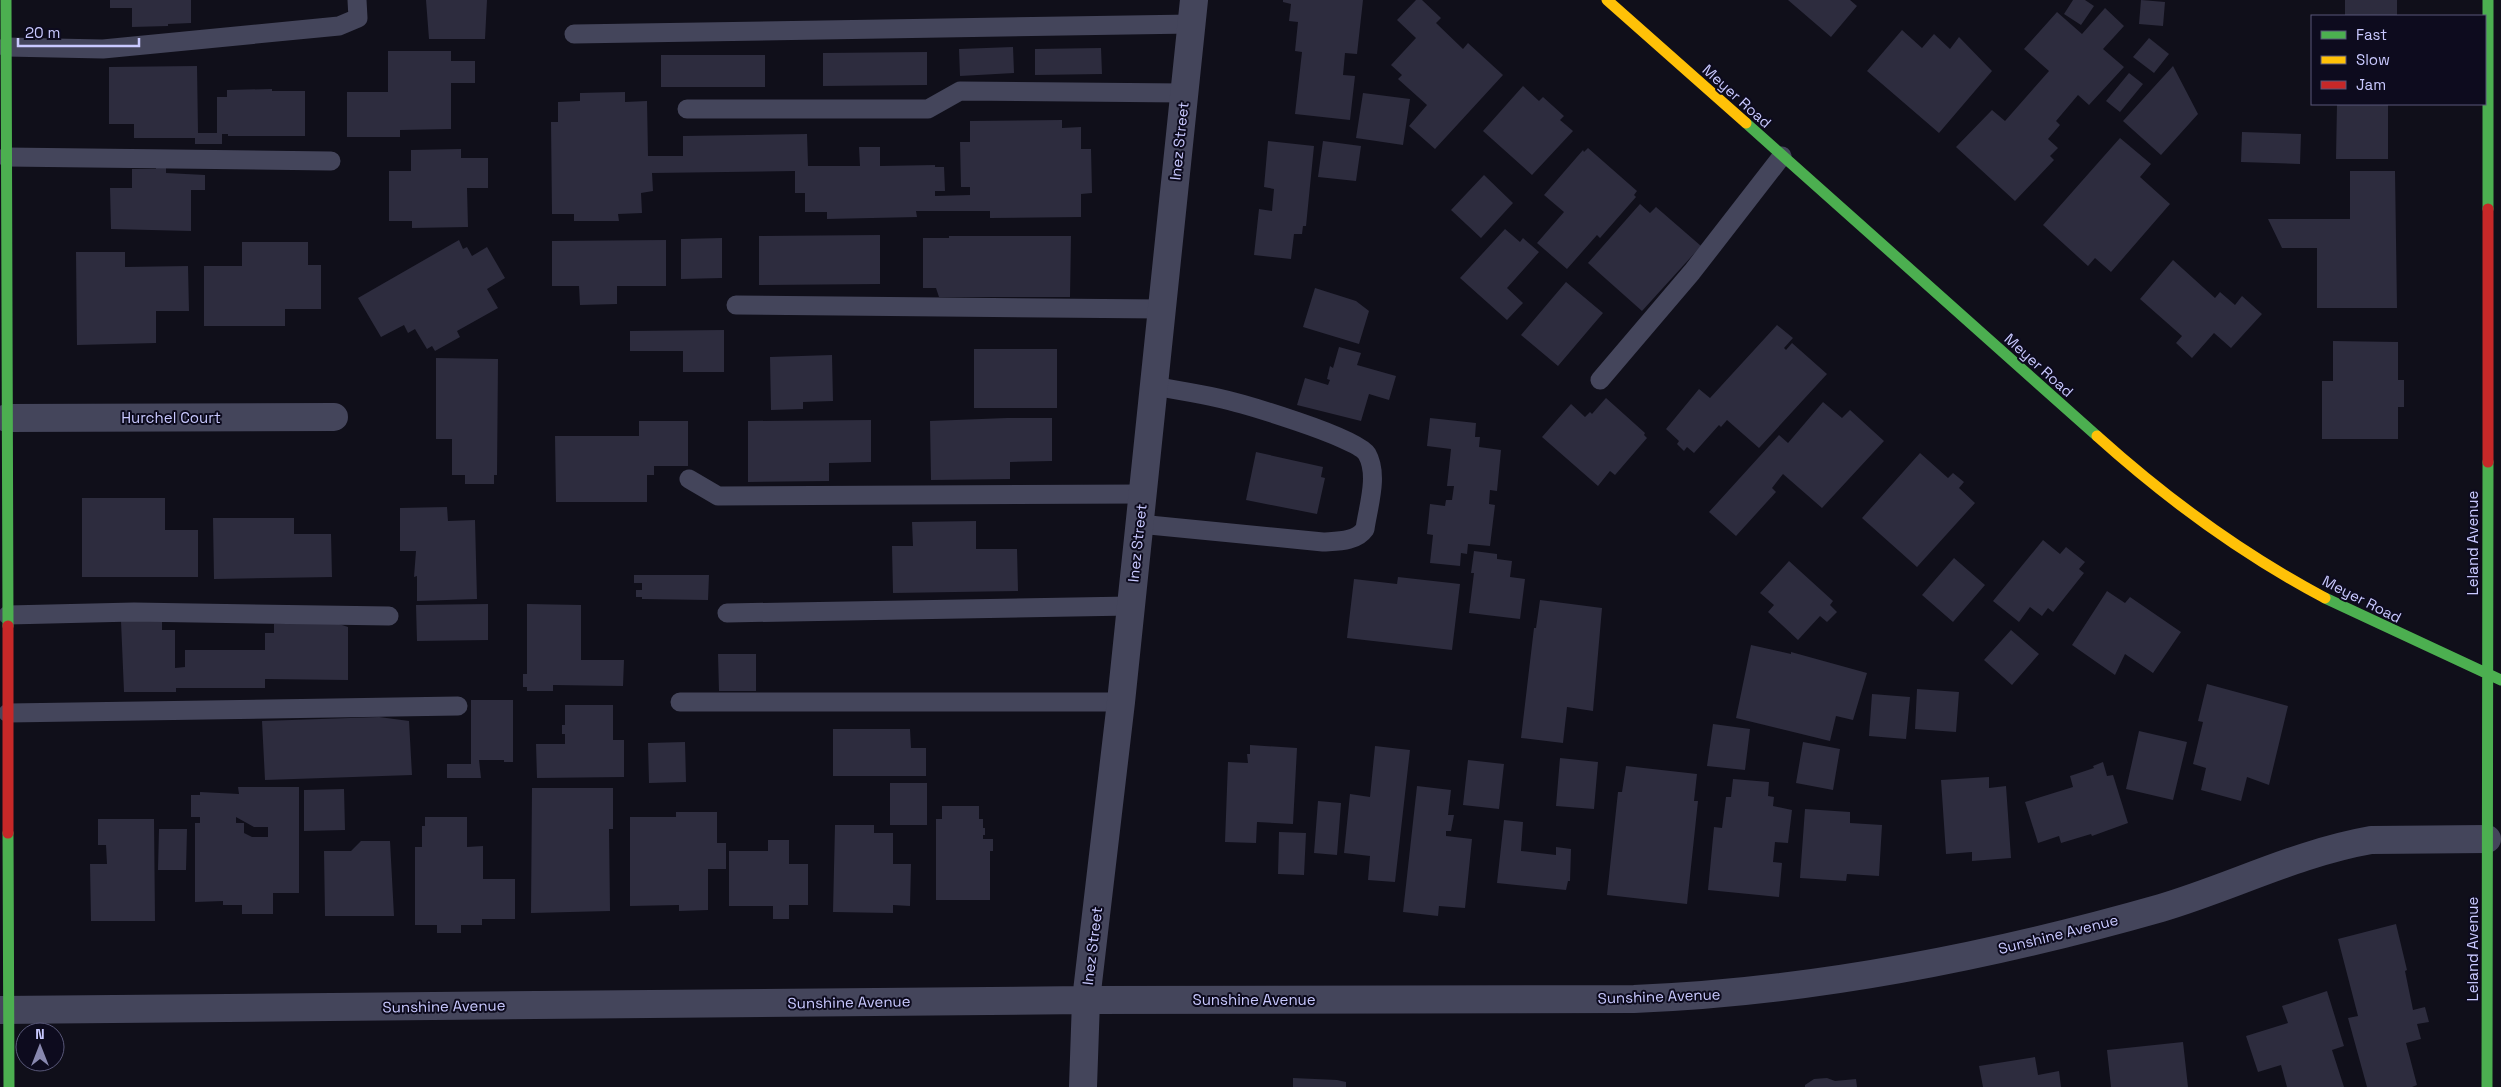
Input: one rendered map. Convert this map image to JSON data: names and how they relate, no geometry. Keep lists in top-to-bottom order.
{
  "streets": {
    "main road": ["Meyer Road", "Leland Avenue"],
    "street": ["Inez Street", "Hurchel Court", "Sunshine Avenue"]
  },
  "crossings": [
    ["Meyer Road", "Leland Avenue"],
    ["Inez Street", "Sunshine Avenue"],
    ["Leland Avenue", "Sunshine Avenue"]
  ],
  "legend": ["Fast", "Slow", "Jam"],
  "scale_bar": "20 m",
  "north": "top"
}
